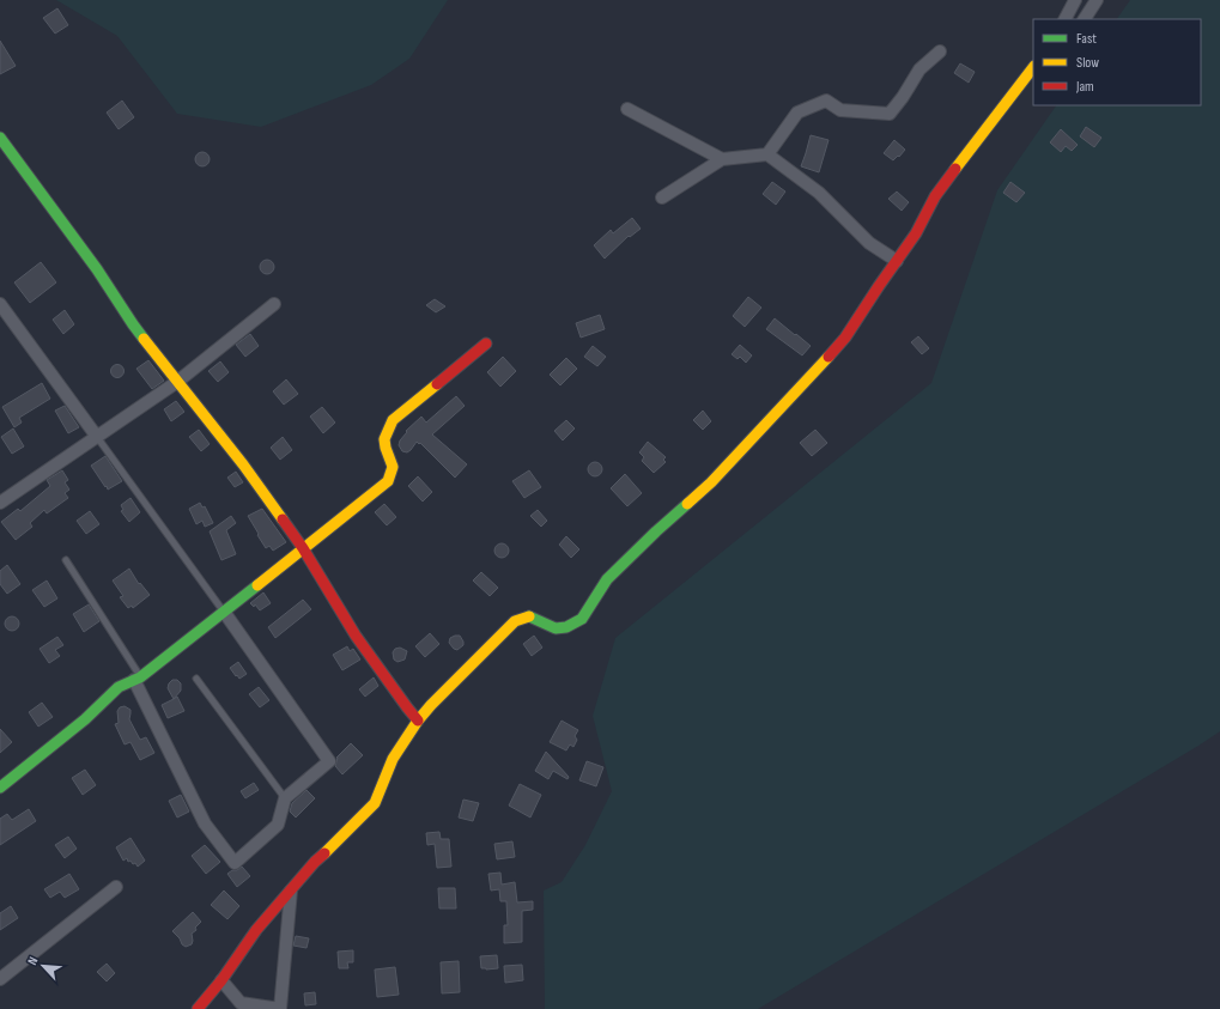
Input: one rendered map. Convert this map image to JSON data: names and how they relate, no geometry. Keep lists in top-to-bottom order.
{
  "legend": ["Fast", "Slow", "Jam"],
  "north": "top left"
}
